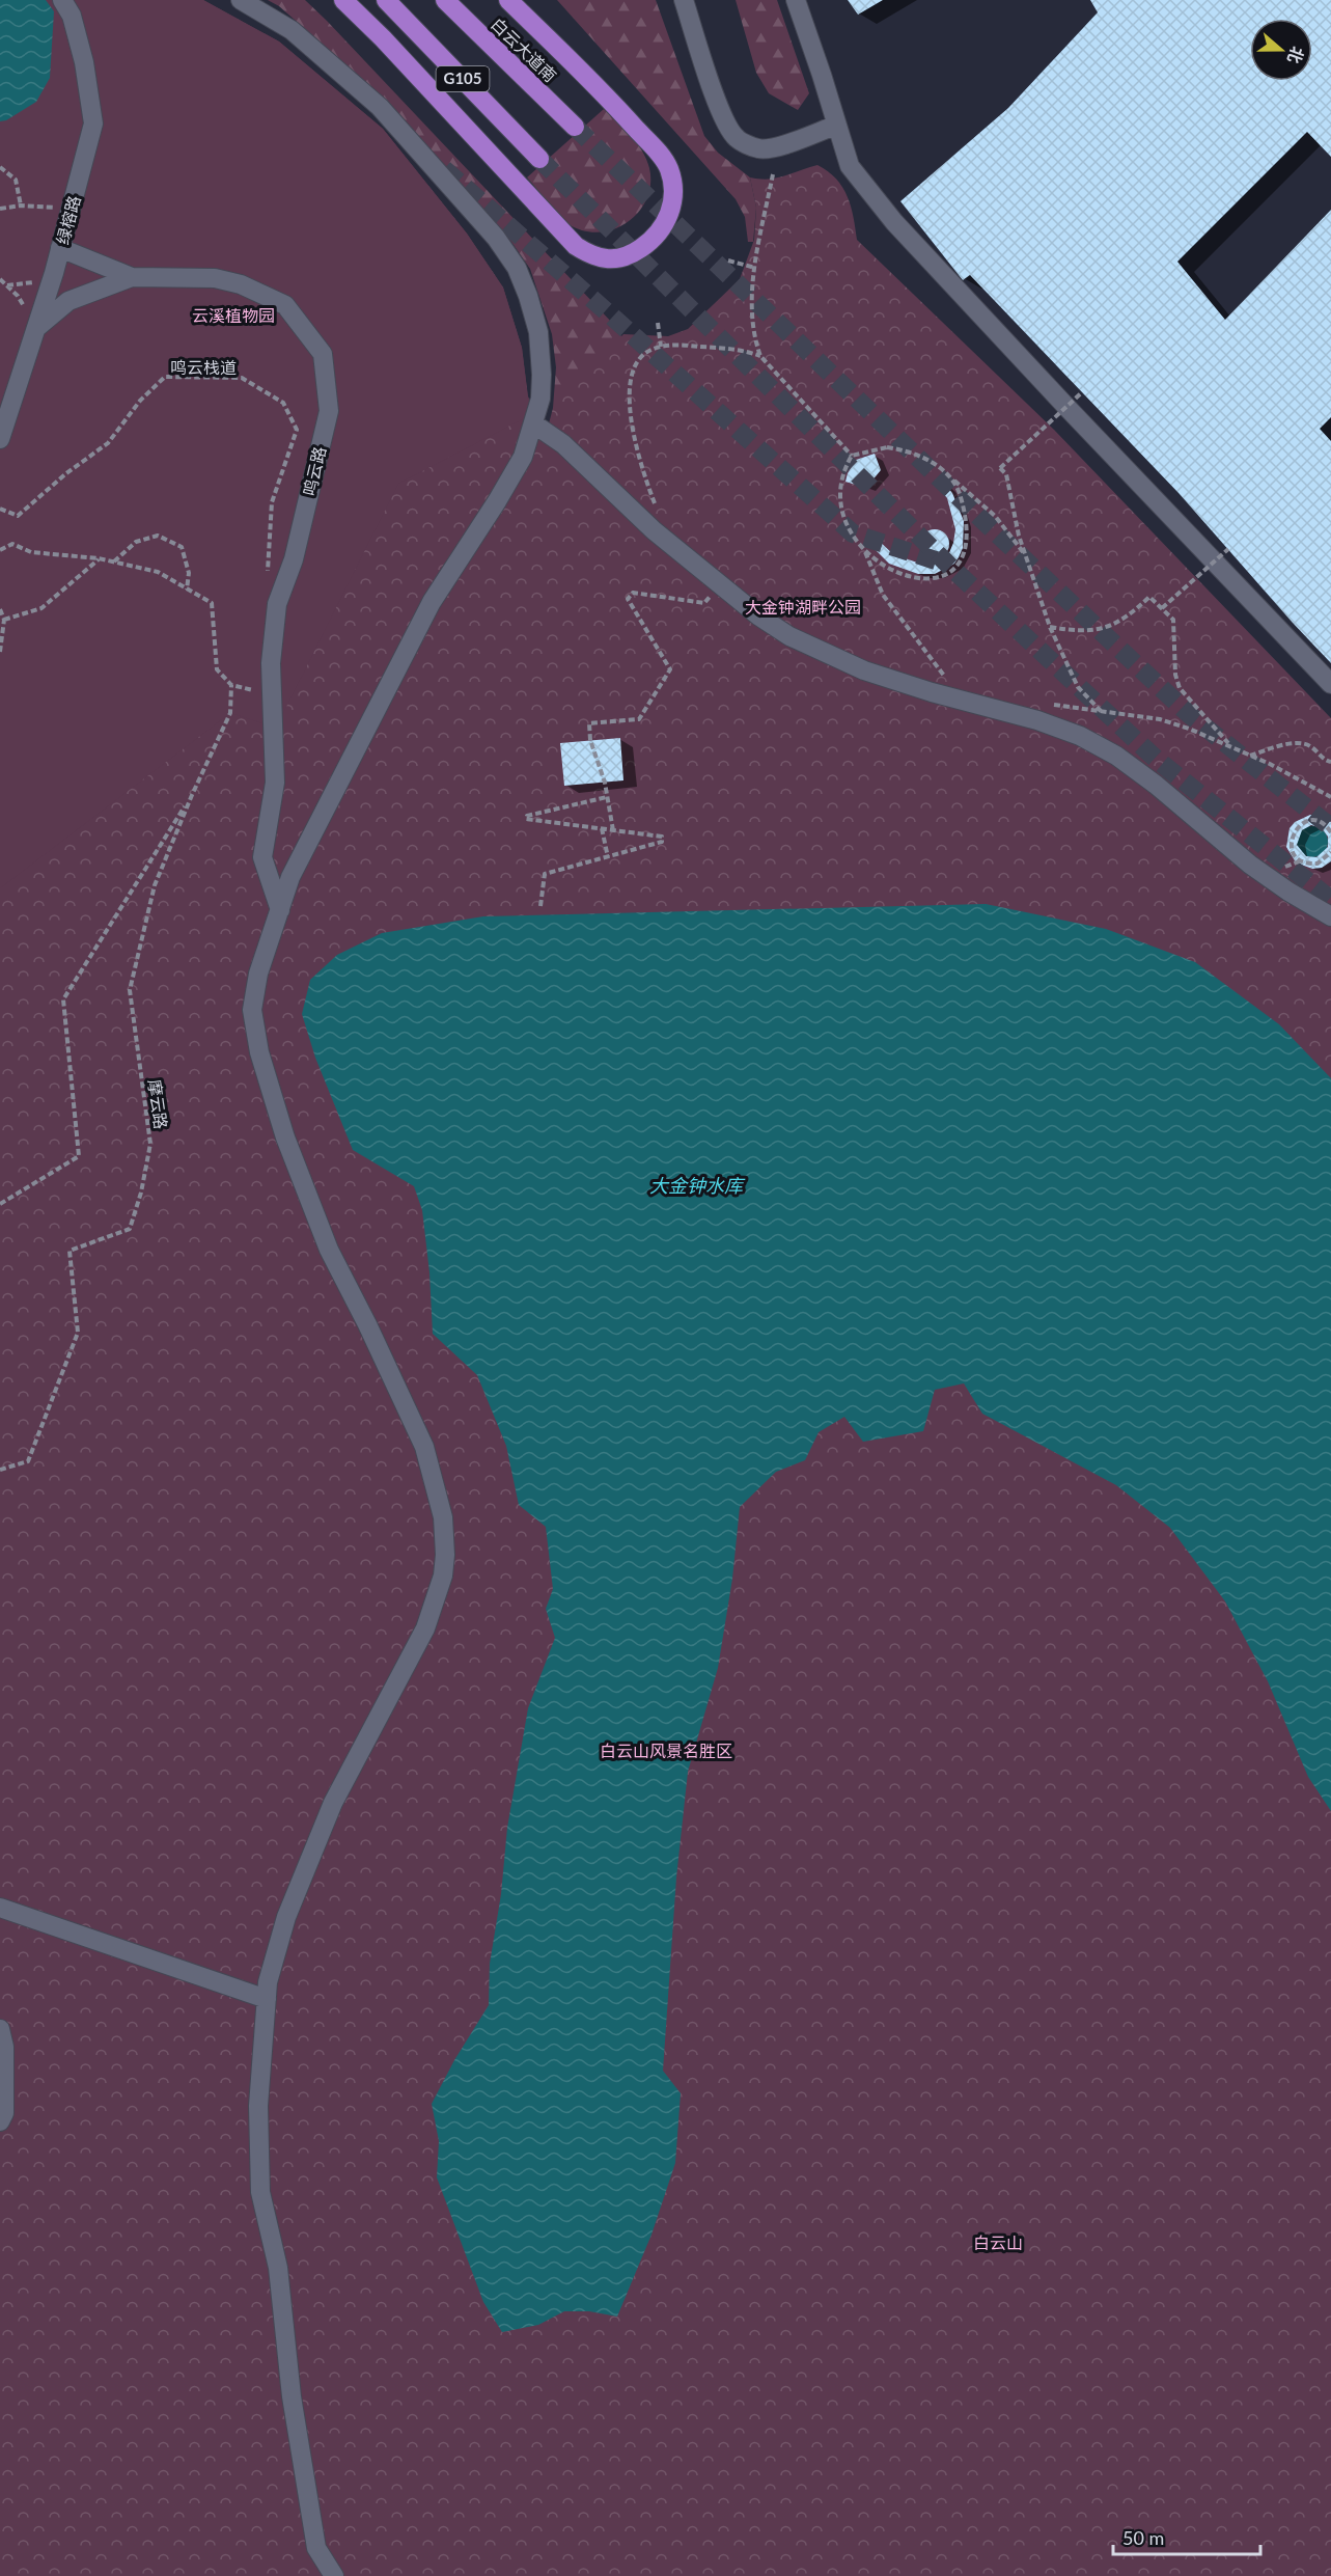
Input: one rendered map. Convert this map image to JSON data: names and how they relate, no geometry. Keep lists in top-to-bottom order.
{
  "streets": {
    "highway": ["白云大道南", "G105"],
    "street": ["绿榕路", "鸣云路"],
    "path": ["鸣云栈道", "摩云路"]
  },
  "crossings": [
    ["绿榕路", "鸣云路"],
    ["鸣云栈道", "鸣云路"]
  ],
  "water": ["大金钟水库"],
  "parks": [
    "云溪植物园",
    "大金钟湖畔公园",
    "白云山风景名胜区",
    "白云山"
  ],
  "scale_bar": "50 m",
  "north": "right"
}
